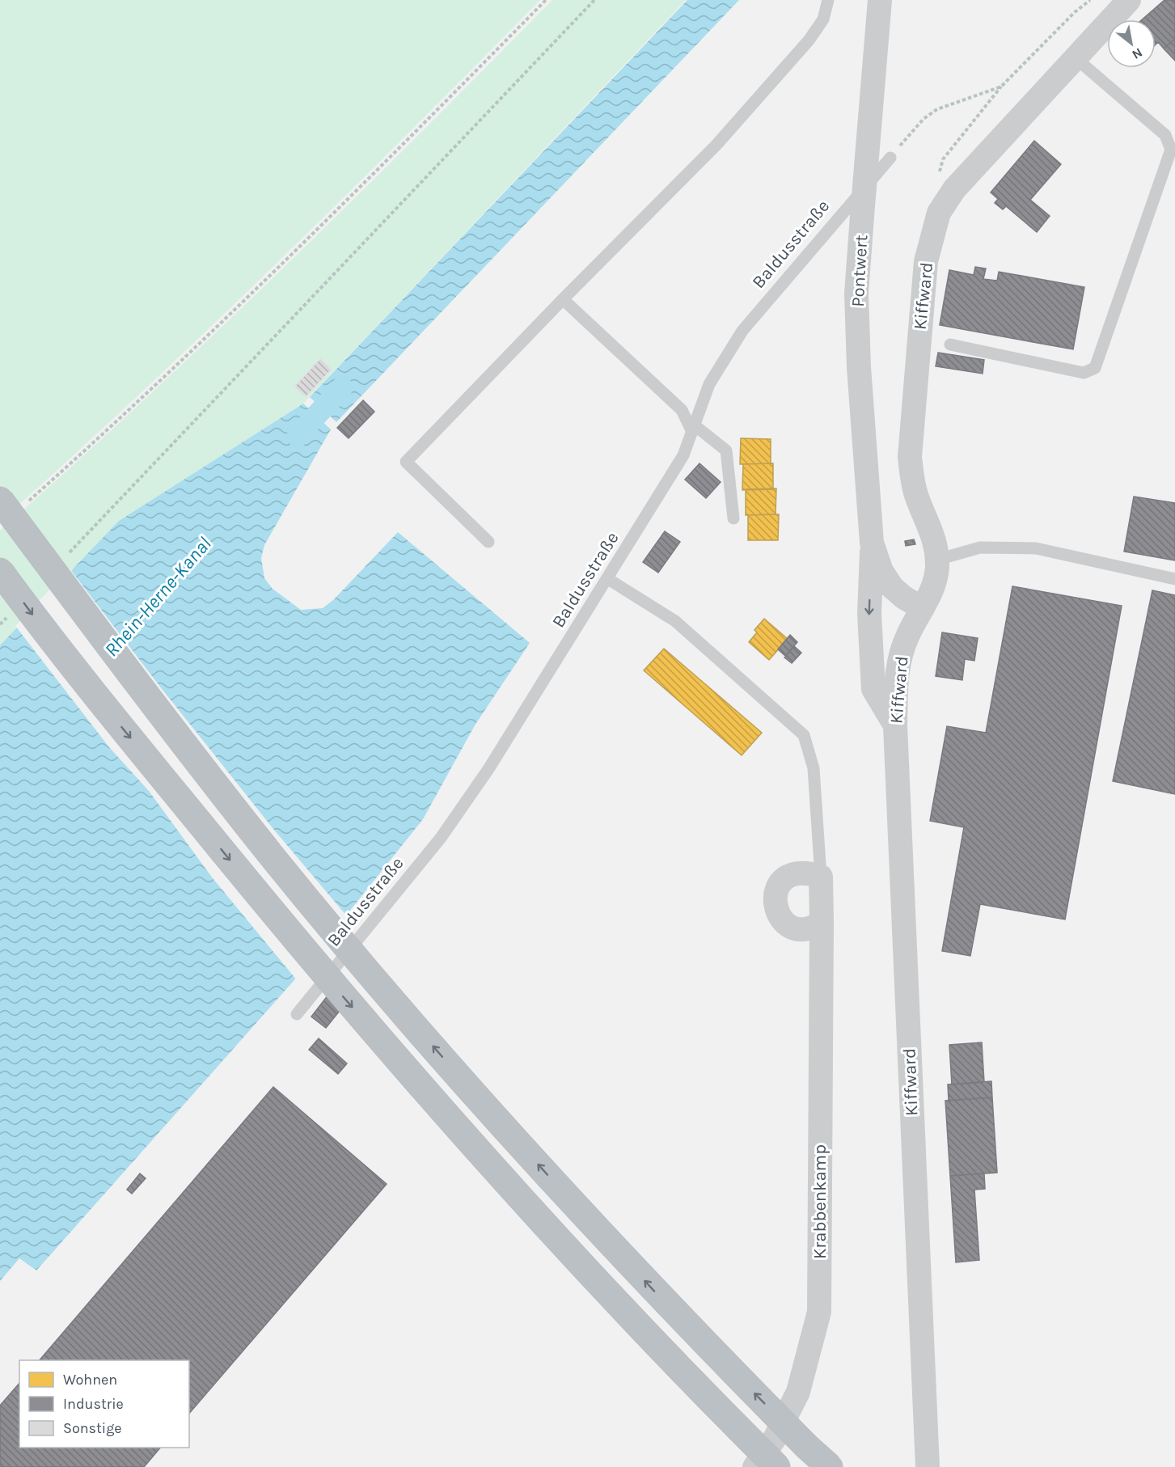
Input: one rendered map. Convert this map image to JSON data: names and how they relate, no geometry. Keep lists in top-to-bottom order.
{
  "streets": {
    "street": ["Pontwert", "Kiffward", "Krabbenkamp"],
    "lane": ["Baldusstraße"]
  },
  "crossings": [
    ["Pontwert", "Kiffward"]
  ],
  "water": ["Rhein-Herne-Kanal"],
  "legend": ["Wohnen", "Industrie", "Sonstige"],
  "north": "bottom right"
}
